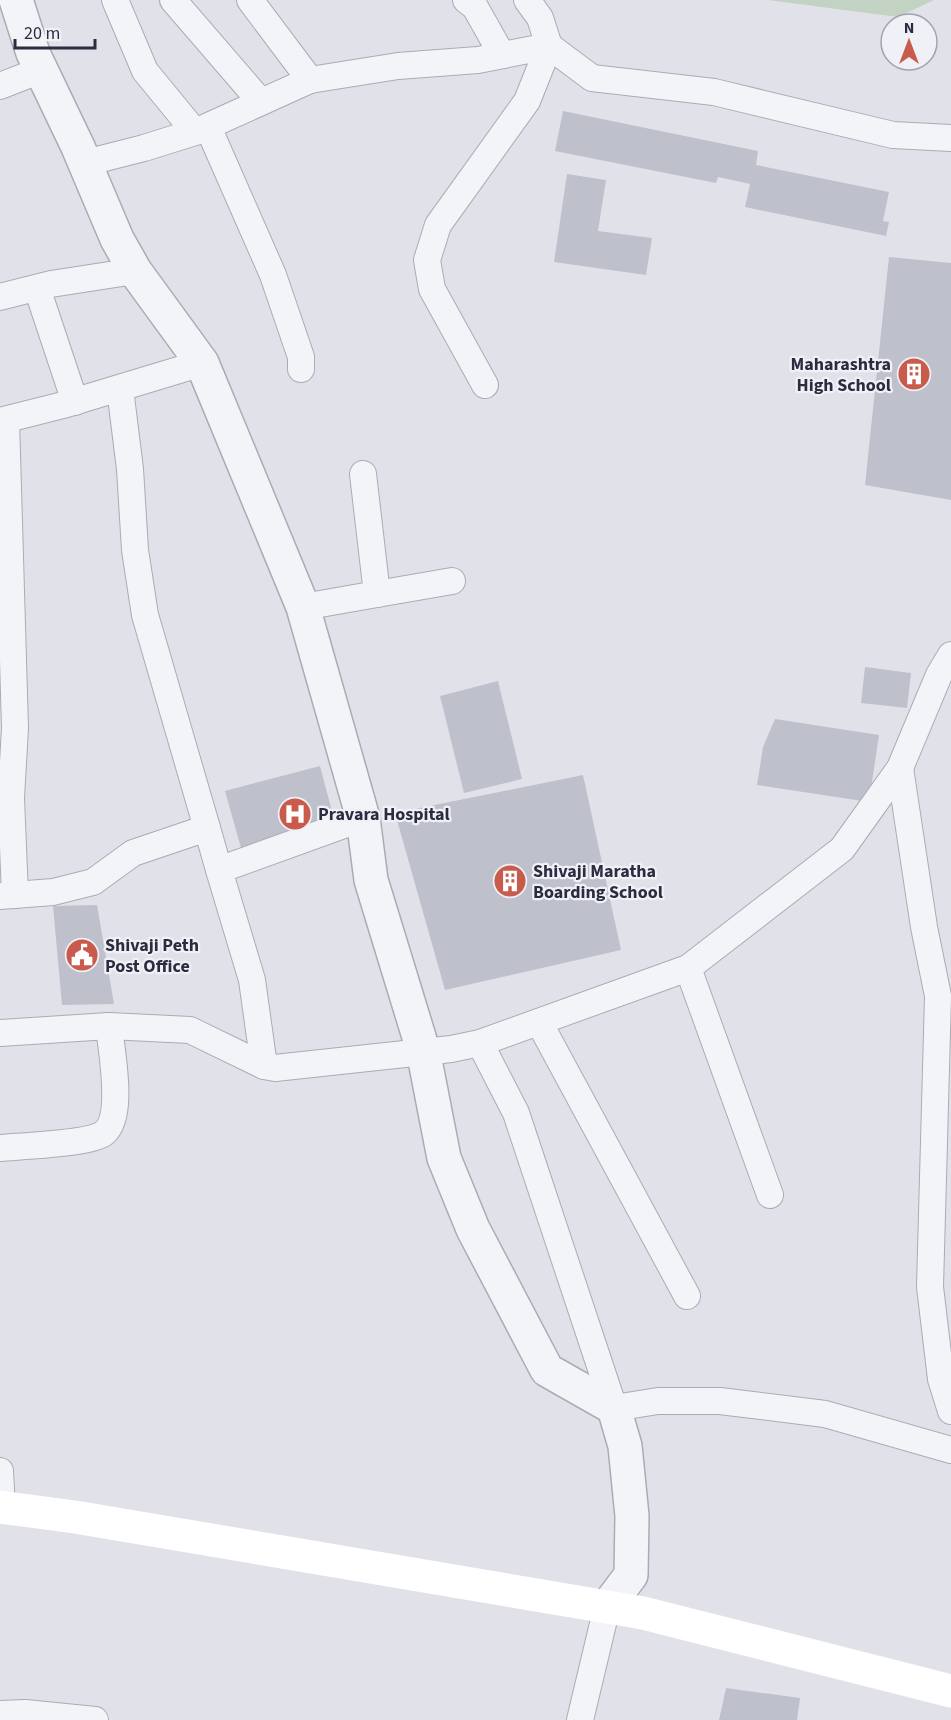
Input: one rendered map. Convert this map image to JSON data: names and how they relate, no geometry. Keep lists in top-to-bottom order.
{
  "places": {
    "building": ["Maharashtra High School", "Shivaji Maratha Boarding School"],
    "hospital": ["Pravara Hospital"],
    "public building": ["Shivaji Peth Post Office"]
  },
  "scale_bar": "20 m",
  "north": "top"
}
